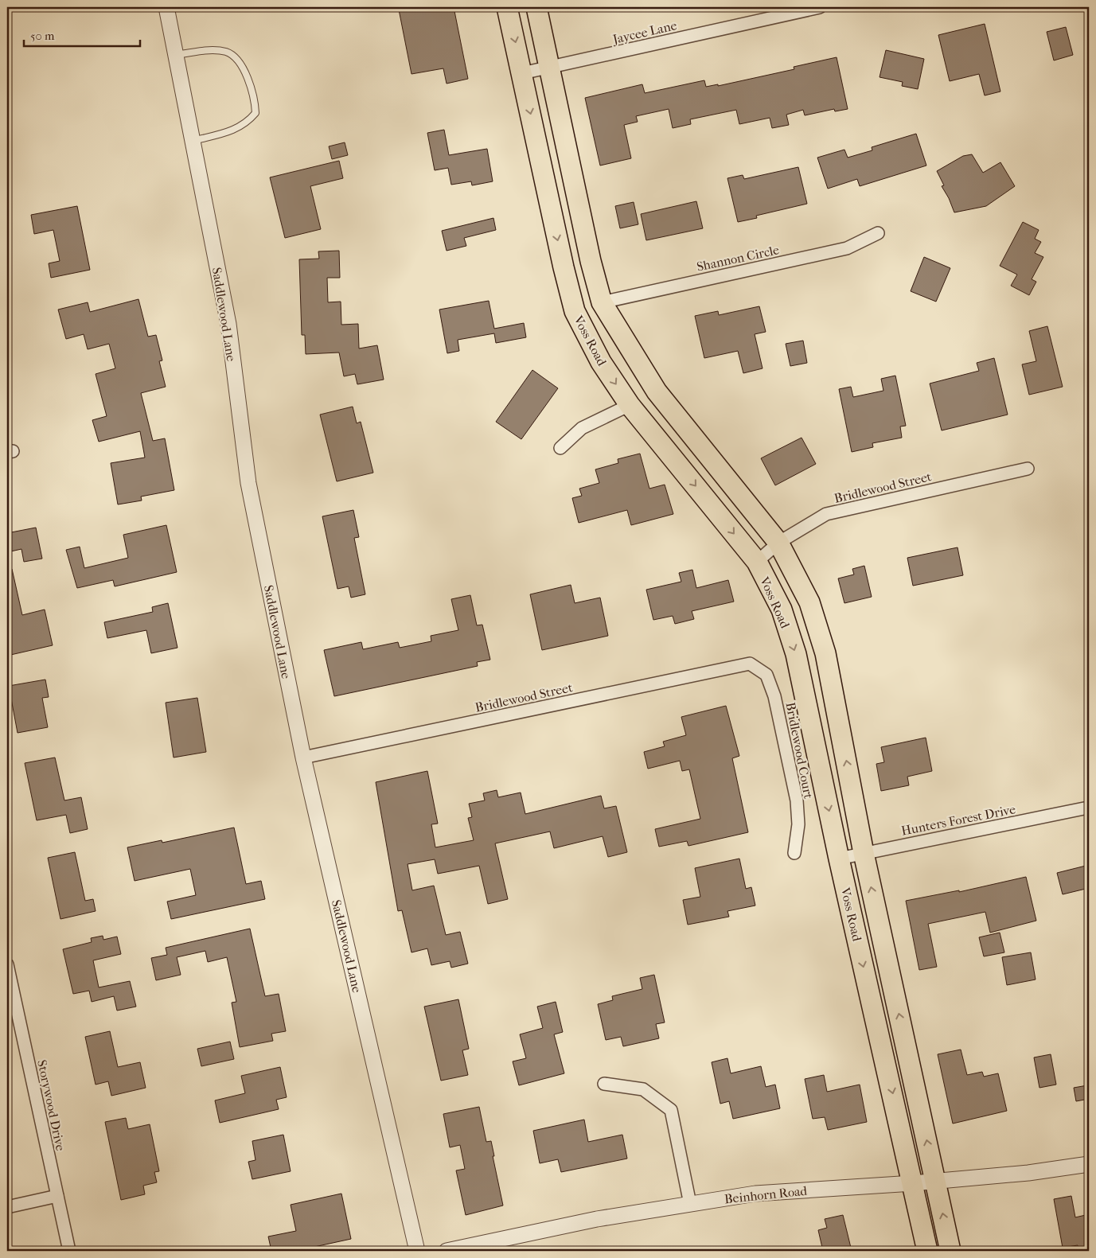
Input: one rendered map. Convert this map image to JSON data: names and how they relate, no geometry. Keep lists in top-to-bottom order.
{
  "streets": {
    "main road": ["Voss Road"],
    "street": [
      "Jaycee Lane",
      "Shannon Circle",
      "Saddlewood Lane",
      "Bridlewood Street",
      "Bridlewood Court",
      "Hunters Forest Drive",
      "Storywood Drive",
      "Beinhorn Road"
    ]
  },
  "crossings": [
    ["Jaycee Lane", "Voss Road"],
    ["Shannon Circle", "Voss Road"],
    ["Saddlewood Lane", "Bridlewood Street"],
    ["Voss Road", "Bridlewood Street"],
    ["Voss Road", "Hunters Forest Drive"],
    ["Voss Road", "Beinhorn Road"],
    ["Bridlewood Street", "Bridlewood Court"]
  ],
  "scale_bar": "50 m"
}
